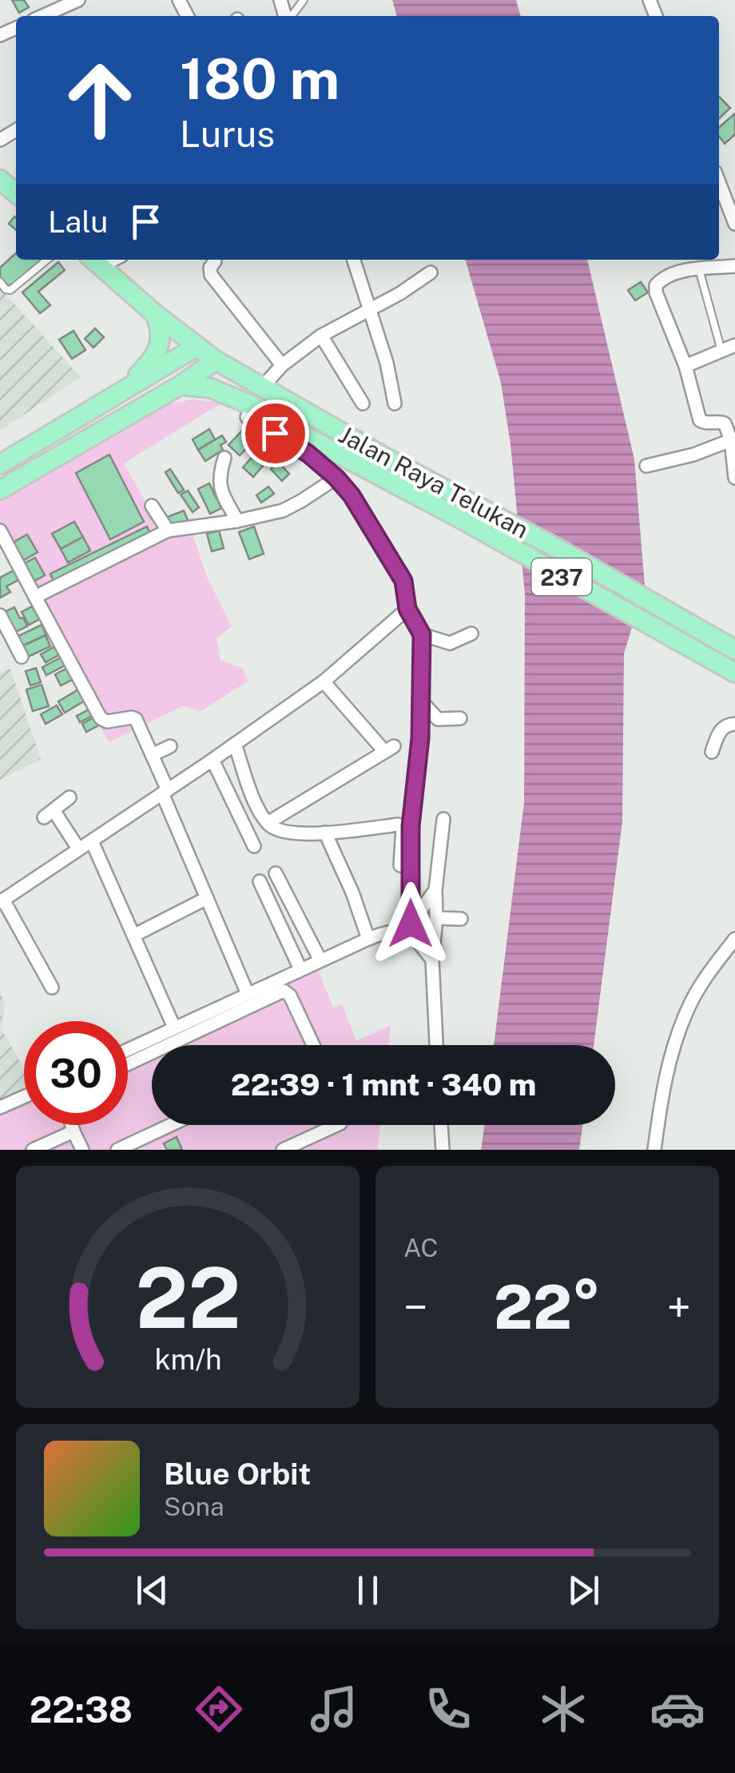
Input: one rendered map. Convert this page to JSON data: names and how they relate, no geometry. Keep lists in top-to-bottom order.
{
  "streets": {
    "main road": ["Jalan Raya Telukan", "237"]
  },
  "page": {
    "turn": ["180 m", "Lurus"],
    "then": "Lalu",
    "limit": "30",
    "trip": "22:39 · 1 mnt · 340 m",
    "tile": "AC",
    "heat": ["−", "22°", "+"],
    "song": ["Blue Orbit", "Sona"],
    "tabs": "22:38",
    "gauge": ["22", "km/h"]
  }
}
